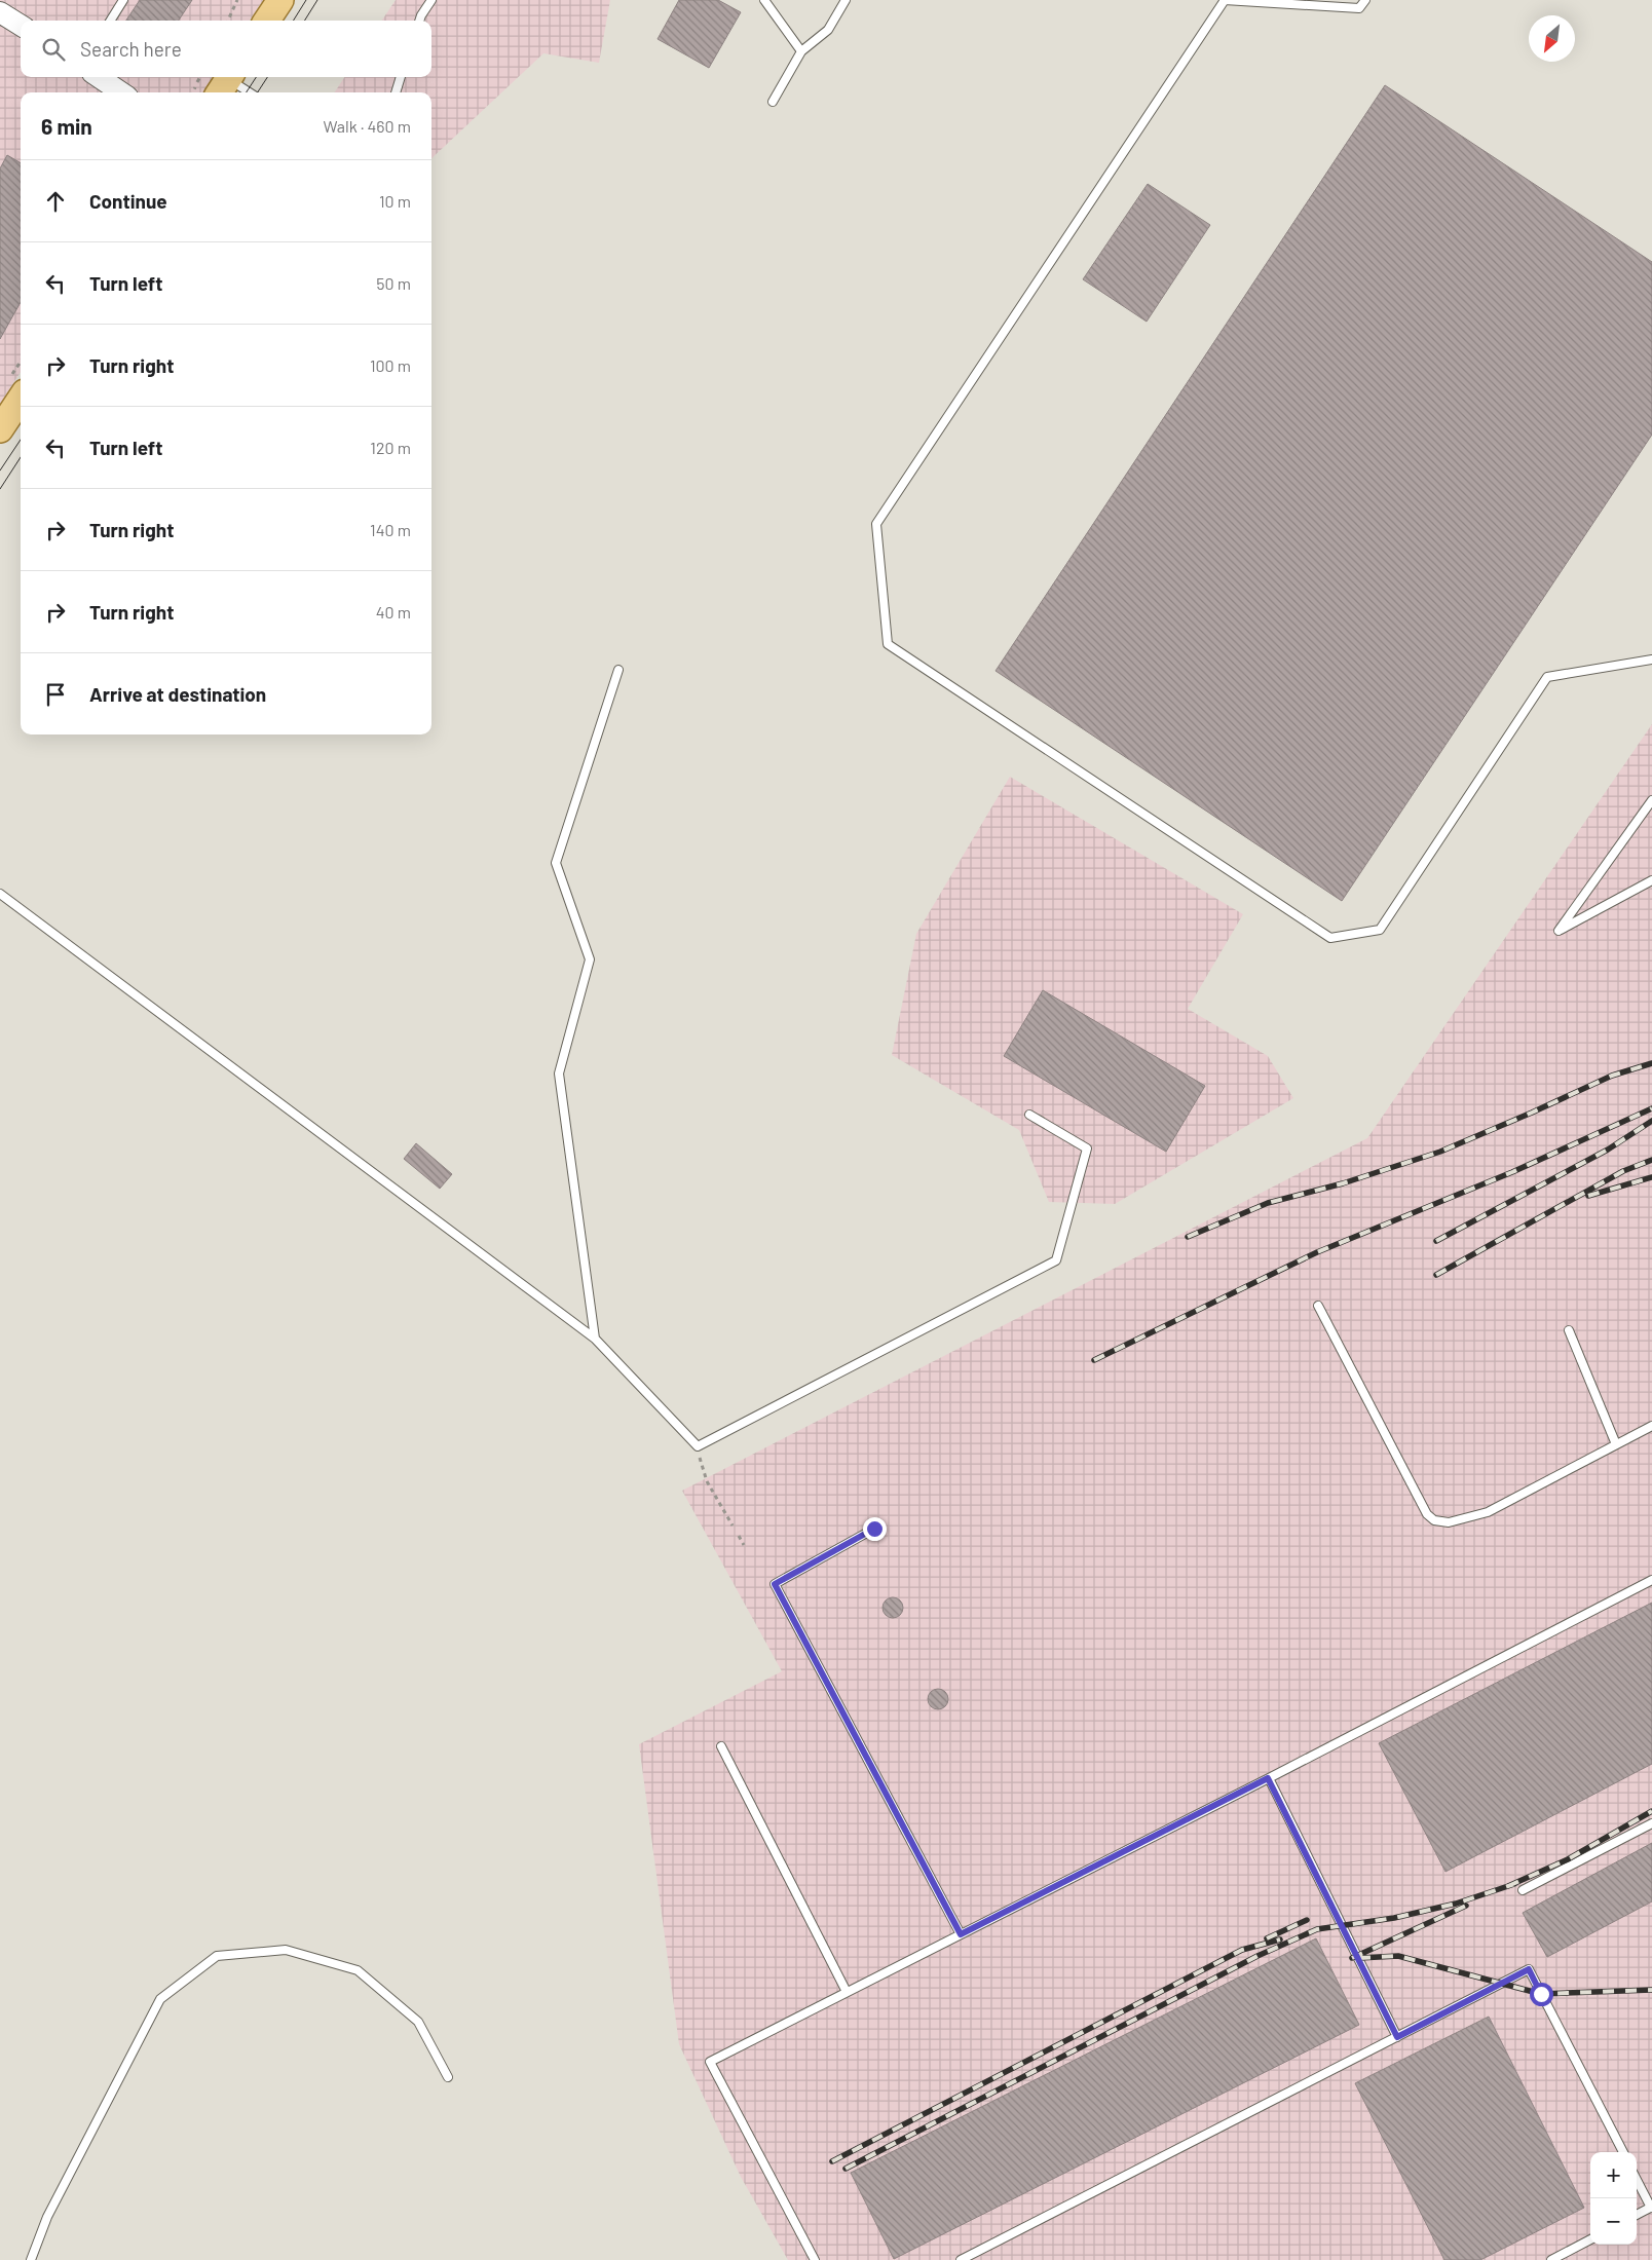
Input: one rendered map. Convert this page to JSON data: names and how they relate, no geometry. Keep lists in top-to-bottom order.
{
  "north": "bottom left",
  "page": {
    "search": "Search here",
    "heading": ["6 min", "Walk · 460 m"],
    "list": [
      ["Continue", "10 m"],
      ["Turn left", "50 m"],
      ["Turn right", "100 m"],
      ["Turn left", "120 m"],
      ["Turn right", "140 m"],
      ["Turn right", "40 m"],
      "Arrive at destination"
    ],
    "map_buttons": ["+", "−"]
  }
}
